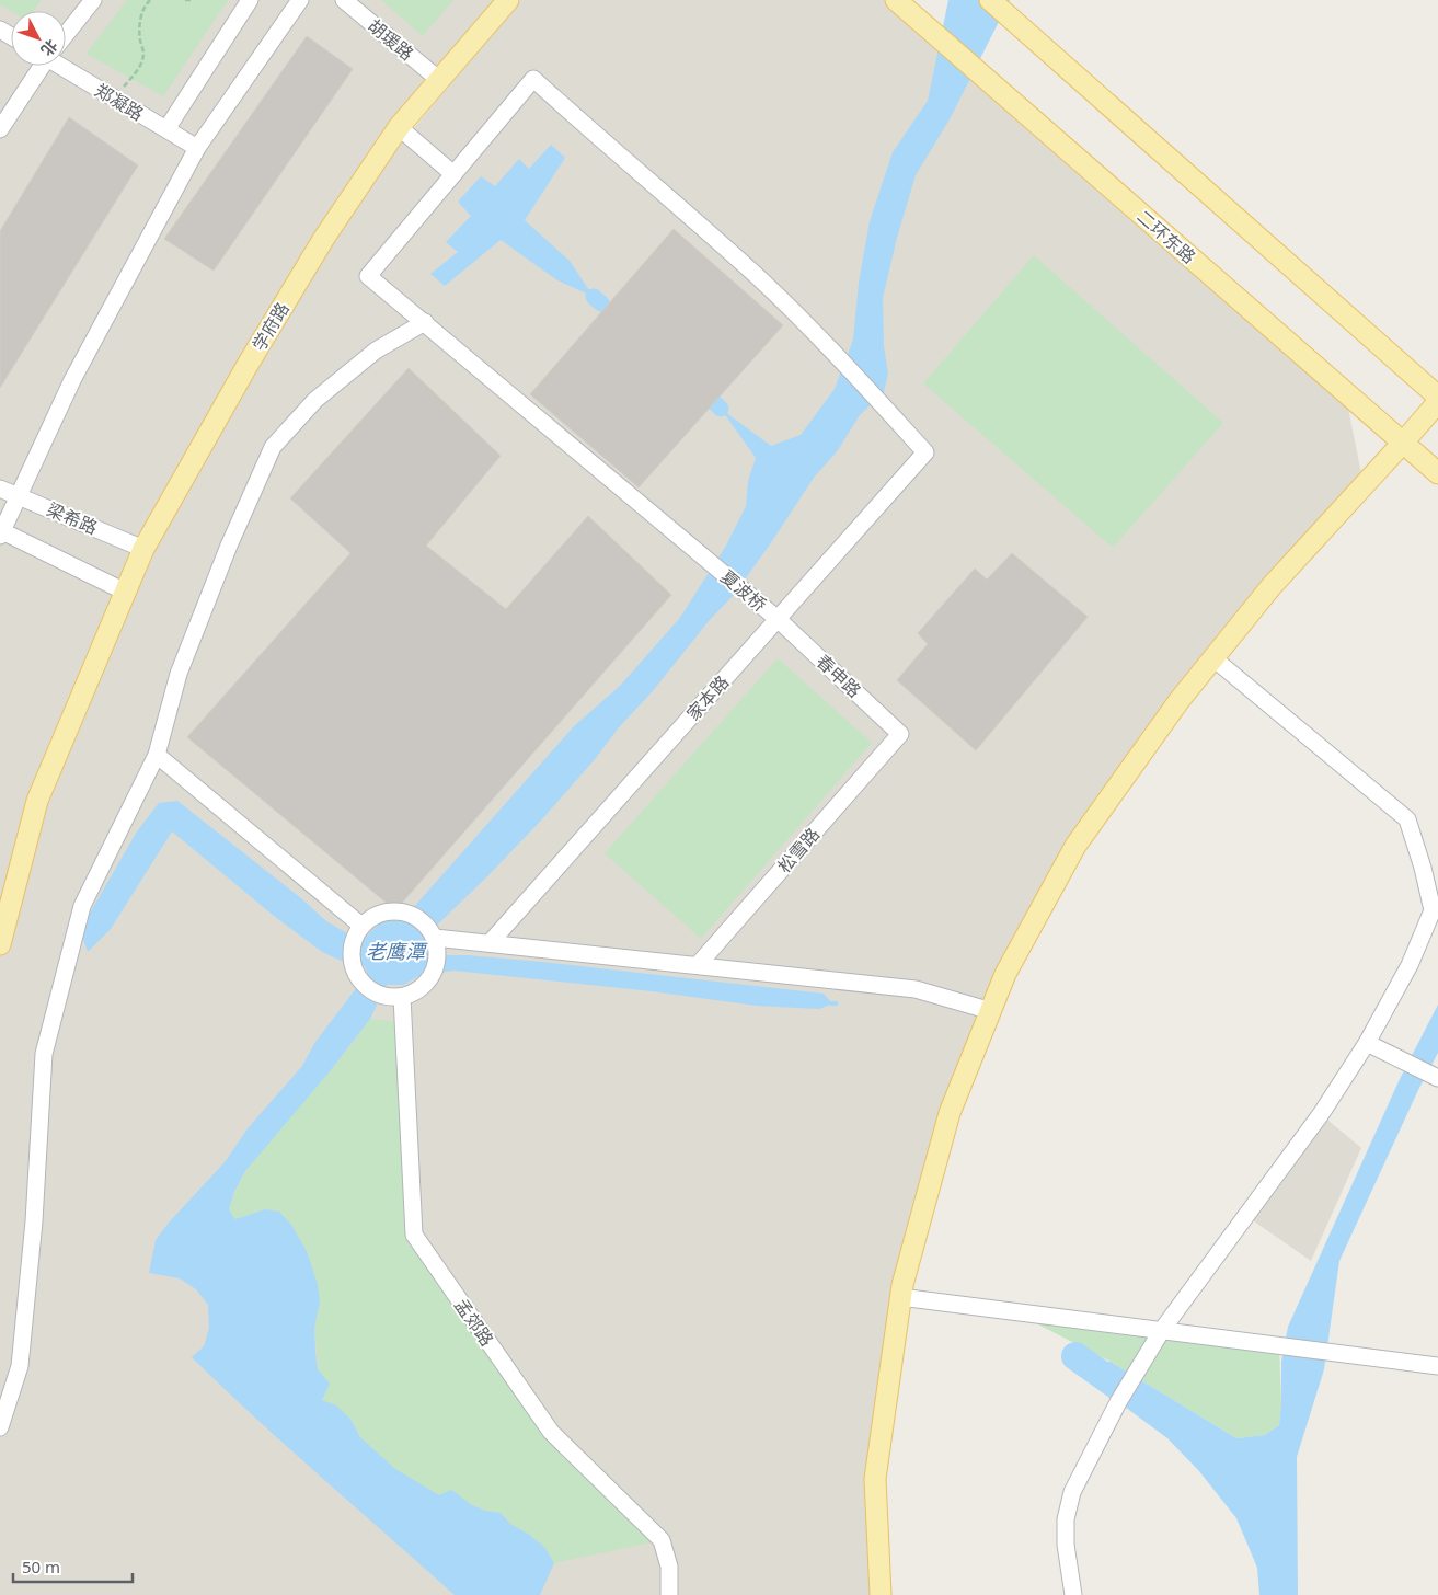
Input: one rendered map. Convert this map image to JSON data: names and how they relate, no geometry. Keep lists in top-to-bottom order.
{
  "streets": {
    "main road": ["二环东路", "学府路"],
    "street": [
      "胡瑗路",
      "郑凝路",
      "梁希路",
      "夏波桥",
      "春申路",
      "家本路",
      "松雪路",
      "孟郊路"
    ]
  },
  "crossings": [
    ["胡瑗路", "学府路"],
    ["学府路", "梁希路"],
    ["夏波桥", "春申路"],
    ["夏波桥", "家本路"],
    ["春申路", "家本路"],
    ["春申路", "松雪路"]
  ],
  "water": ["老鹰潭"],
  "scale_bar": "50 m",
  "north": "bottom right"
}
